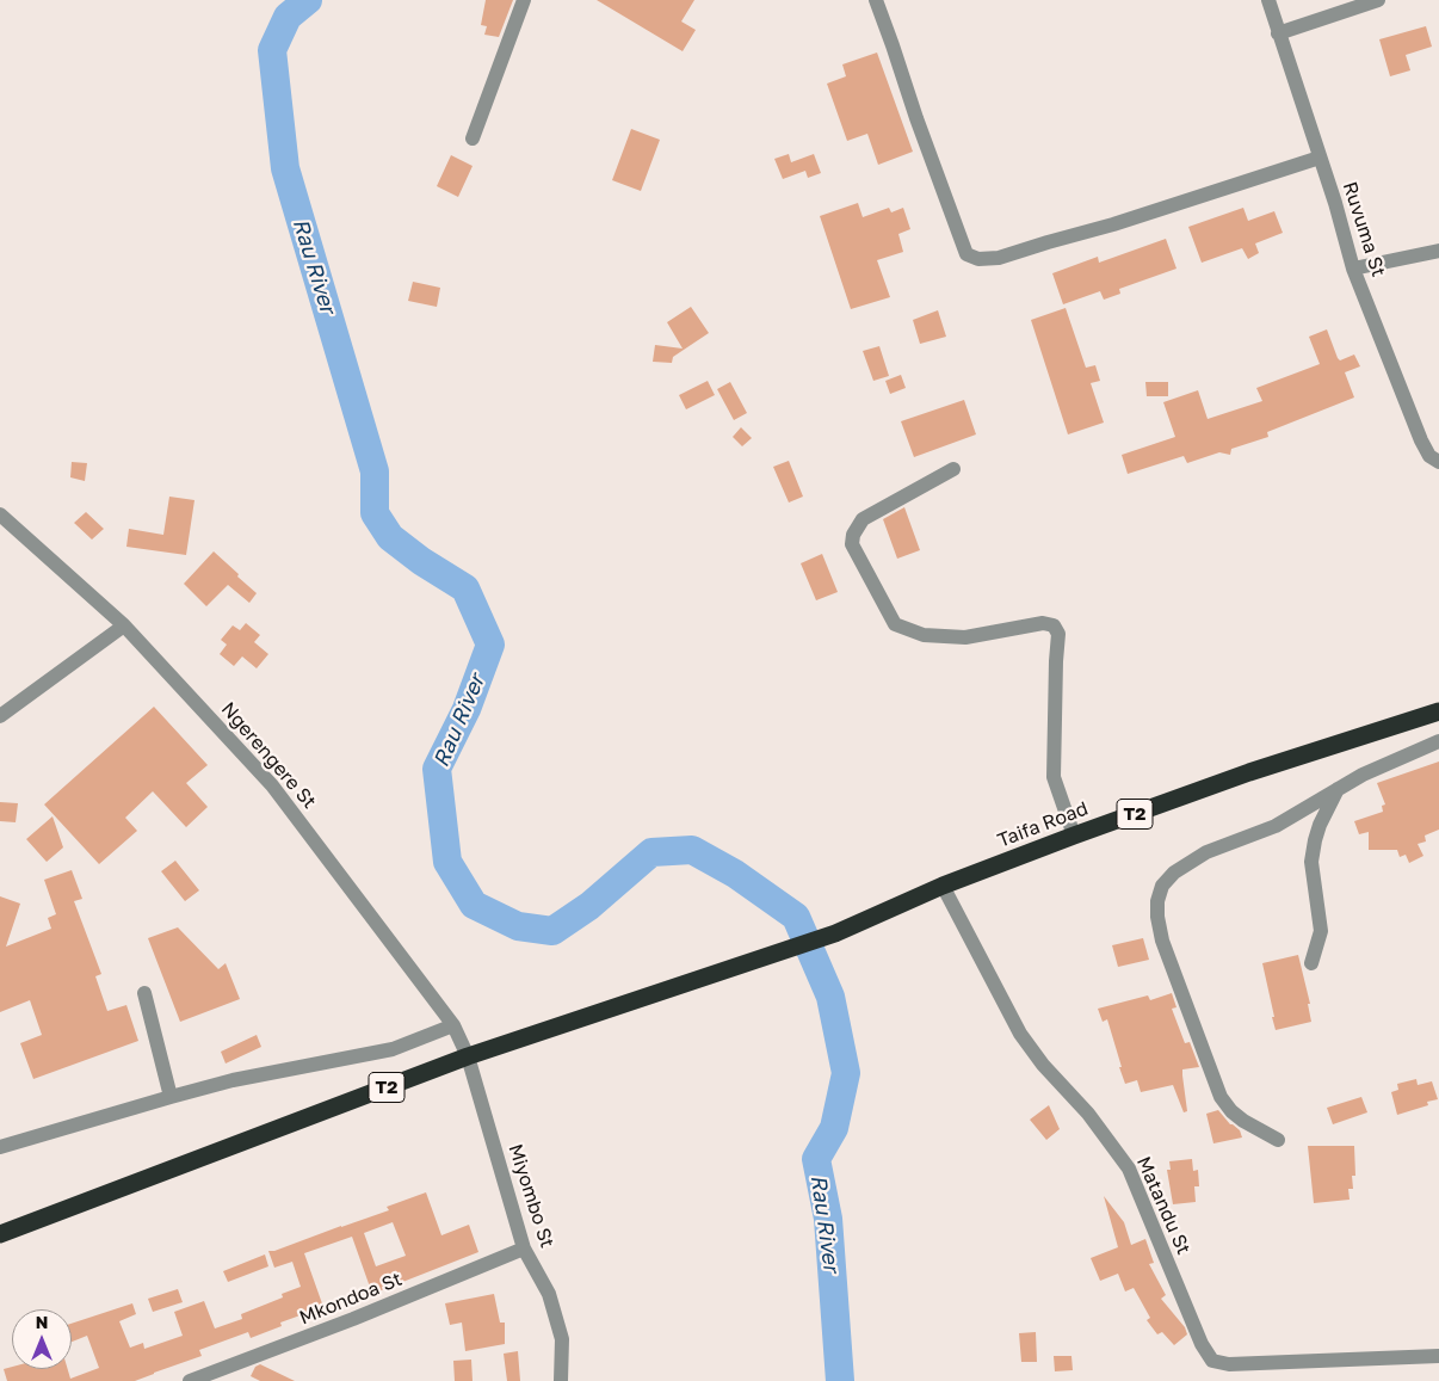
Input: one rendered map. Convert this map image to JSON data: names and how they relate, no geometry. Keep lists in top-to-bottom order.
{
  "streets": {
    "highway": ["T2", "Taifa Road"],
    "street": [
      "Ruvuma St",
      "Ngerengere St",
      "Miyombo St",
      "Matandu St",
      "Mkondoa St"
    ]
  },
  "crossings": [
    ["Ngerengere St", "T2"],
    ["Ngerengere St", "Taifa Road"],
    ["Ngerengere St", "Miyombo St"],
    ["T2", "Taifa Road"],
    ["T2", "Miyombo St"],
    ["Taifa Road", "Miyombo St"],
    ["Taifa Road", "Matandu St"],
    ["Miyombo St", "Mkondoa St"]
  ],
  "water": ["Rau River"],
  "north": "top"
}
